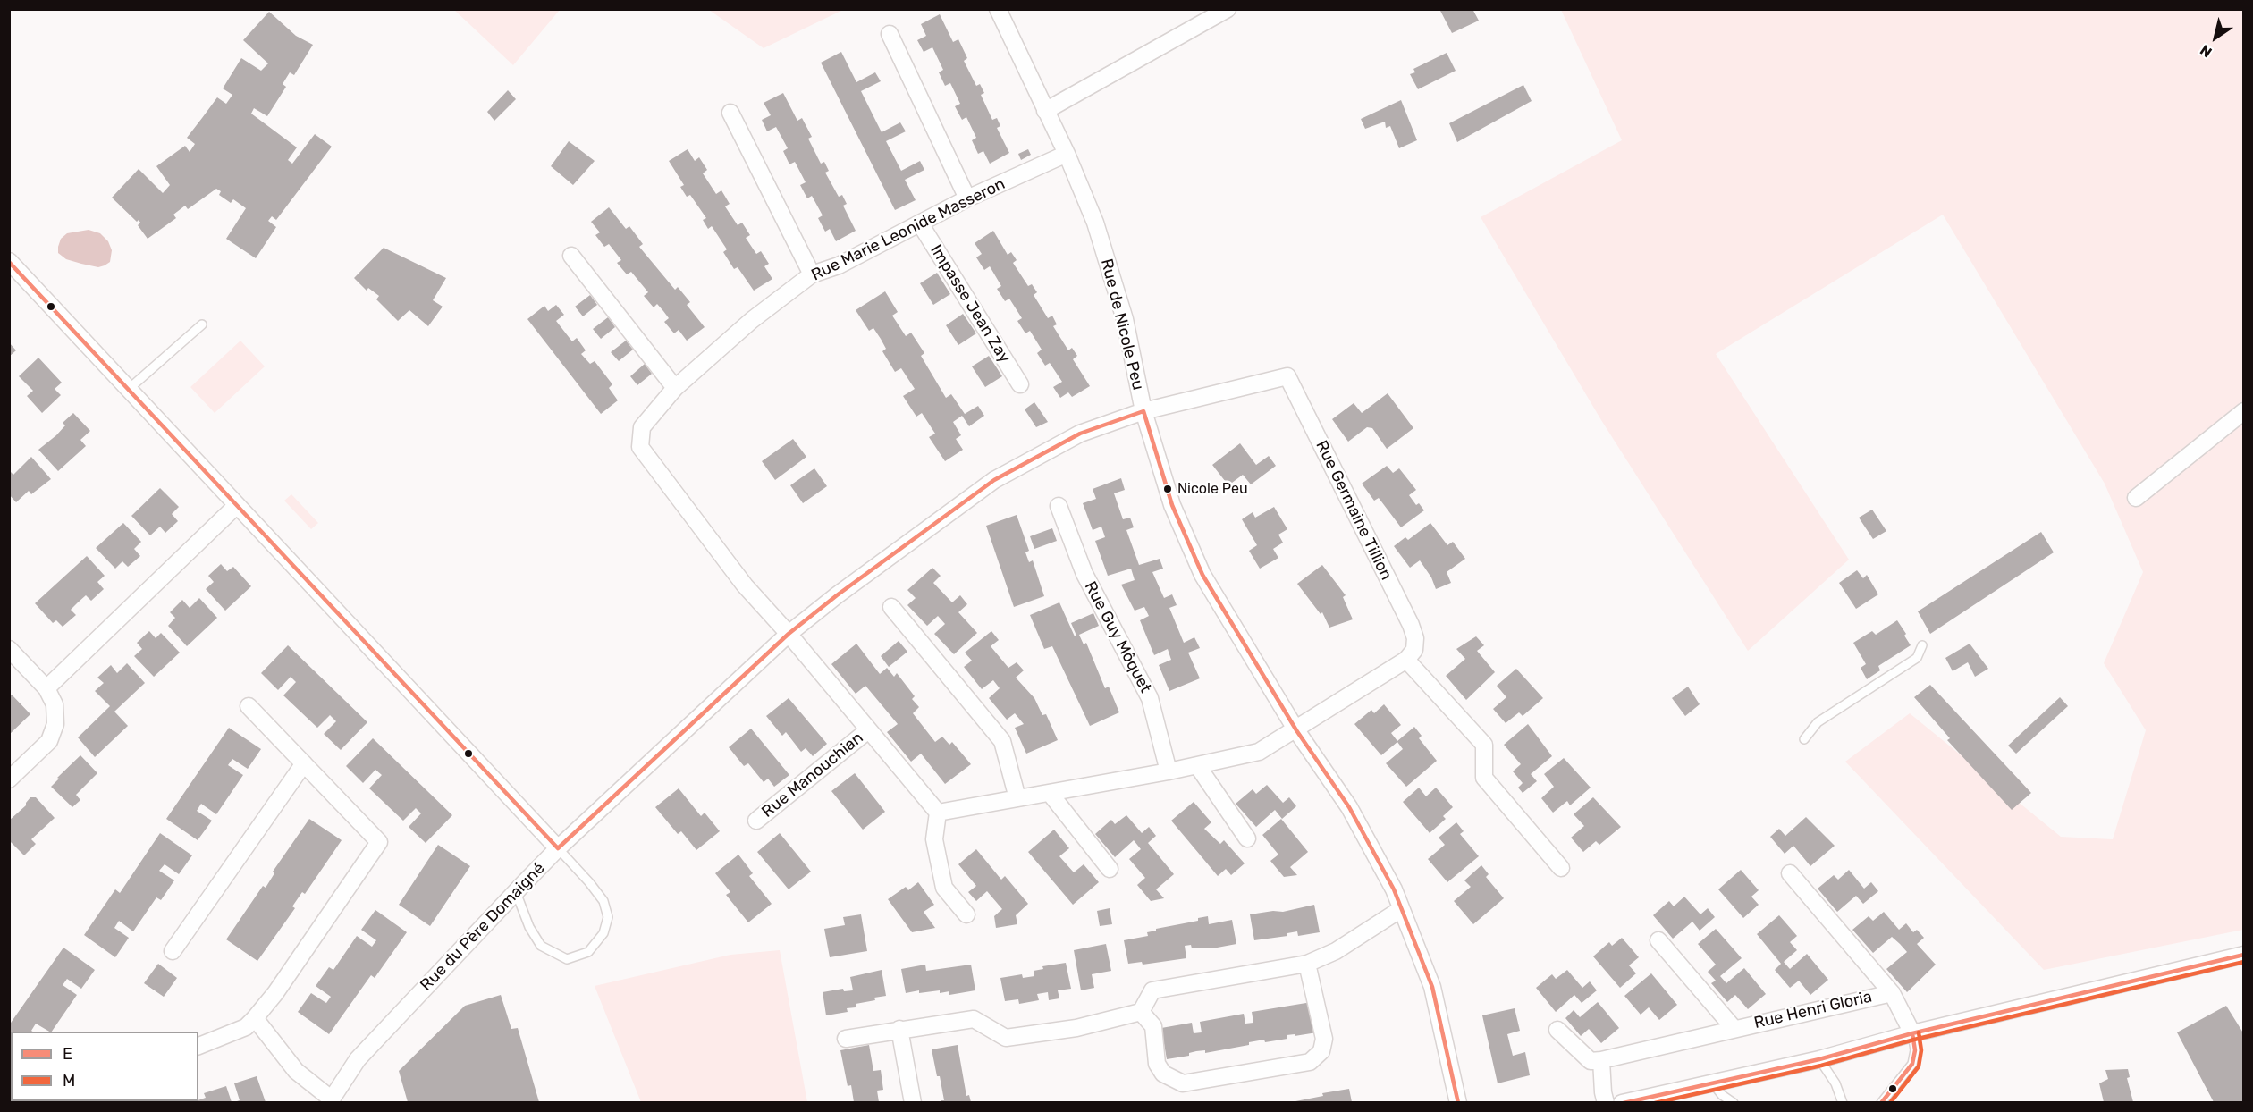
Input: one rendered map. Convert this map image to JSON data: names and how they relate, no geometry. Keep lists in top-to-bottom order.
{
  "streets": {
    "street": [
      "Rue Marie Leonide Masseron",
      "Impasse Jean Zay",
      "Rue de Nicole Peu",
      "Rue Germaine Tillion",
      "Rue Guy Môquet",
      "Rue Manouchian",
      "Rue du Père Domaigné",
      "Rue Henri Gloria"
    ]
  },
  "crossings": [
    ["Rue Marie Leonide Masseron", "Impasse Jean Zay"],
    ["Rue Marie Leonide Masseron", "Rue de Nicole Peu"],
    ["Rue Marie Leonide Masseron", "Rue du Père Domaigné"],
    ["Rue de Nicole Peu", "Rue Germaine Tillion"],
    ["Rue de Nicole Peu", "Rue du Père Domaigné"],
    ["Rue Germaine Tillion", "Rue du Père Domaigné"]
  ],
  "places": ["Nicole Peu"],
  "lines": ["transit line E", "transit line M"],
  "legend": ["E", "M"],
  "north": "bottom left"
}
